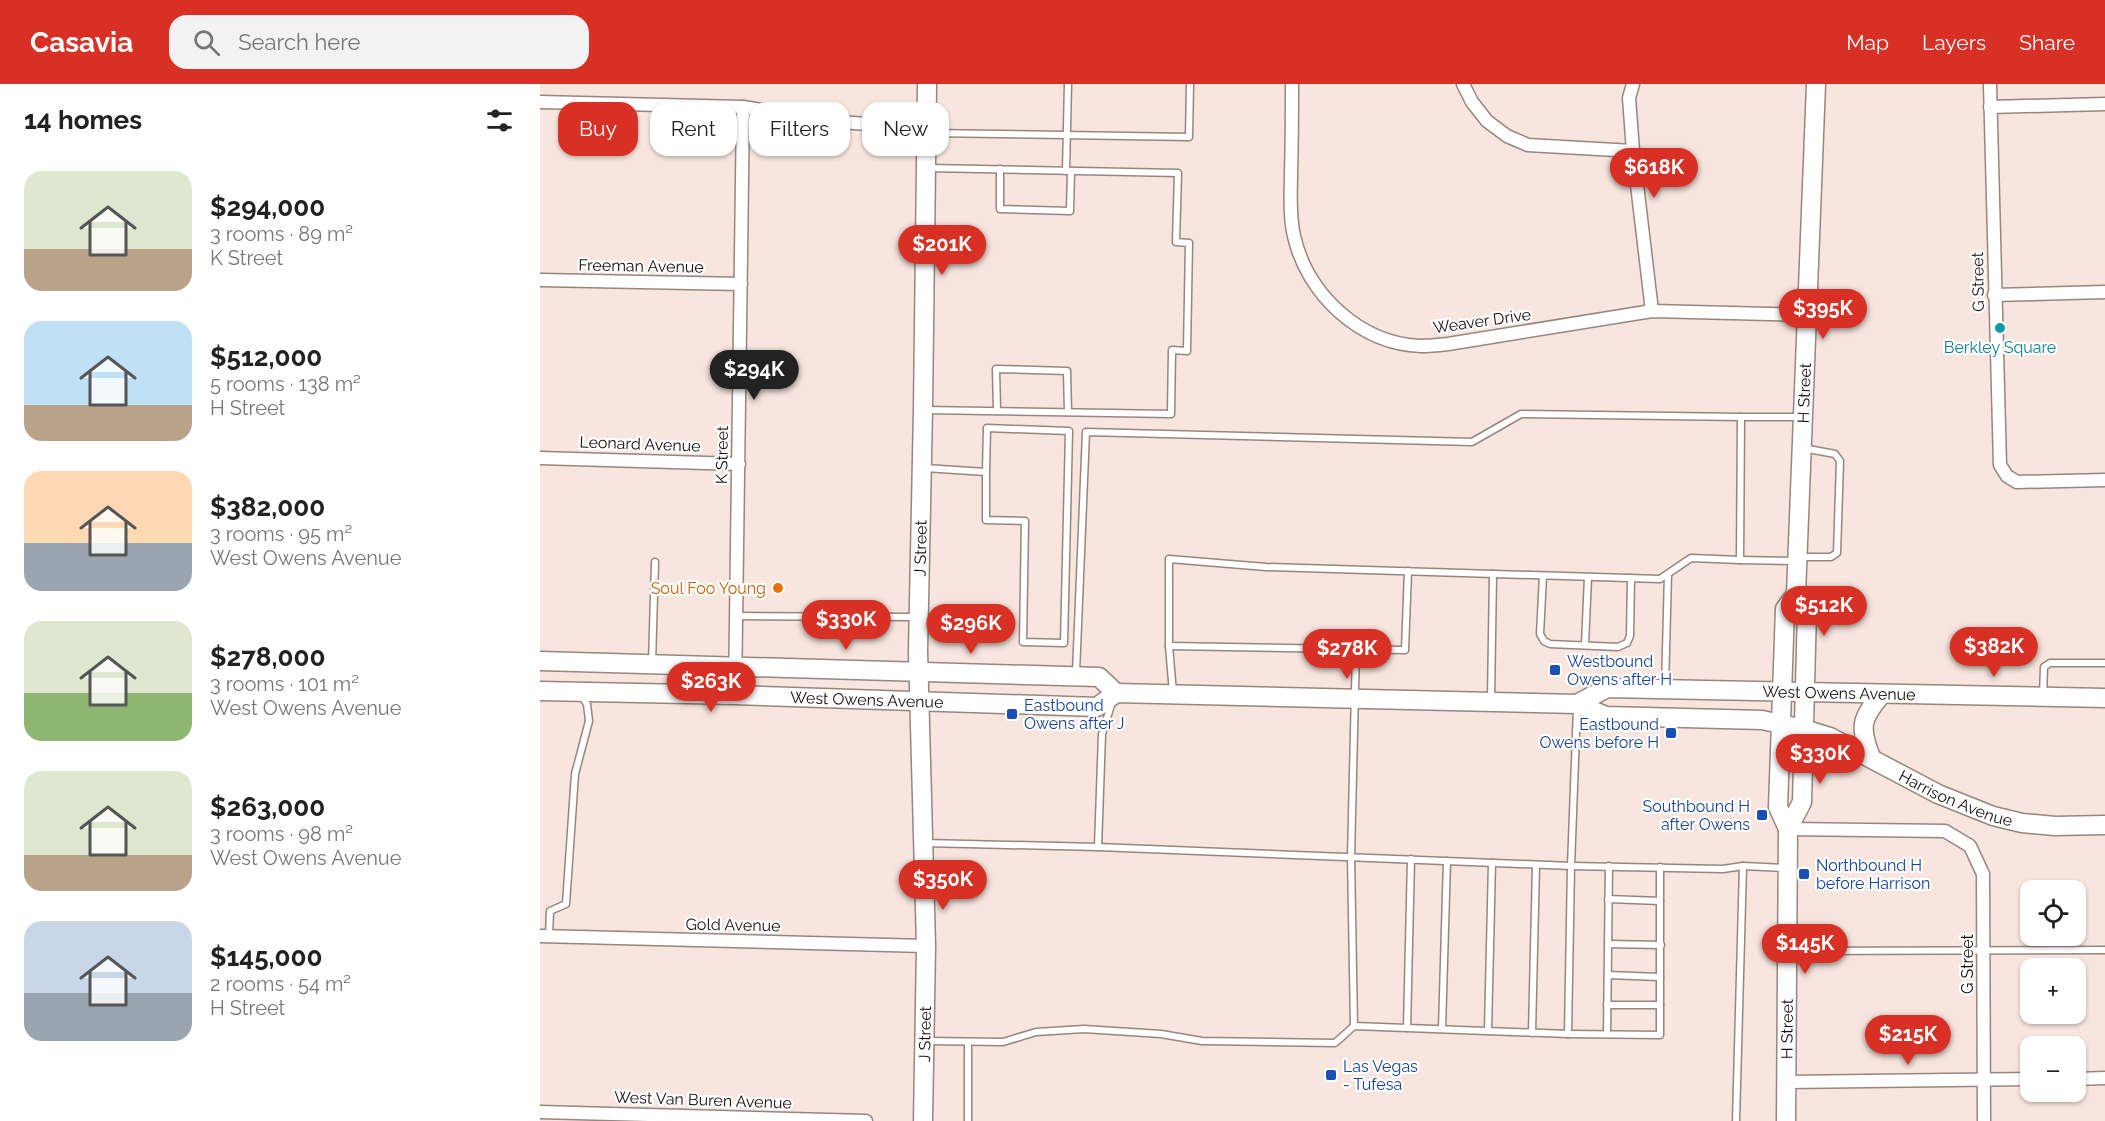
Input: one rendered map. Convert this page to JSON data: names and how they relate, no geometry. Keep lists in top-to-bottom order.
{
  "streets": {
    "main road": [
      "H Street",
      "J Street",
      "West Owens Avenue",
      "Harrison Avenue"
    ],
    "street": [
      "Freeman Avenue",
      "G Street",
      "Weaver Drive",
      "Leonard Avenue",
      "K Street",
      "Gold Avenue",
      "West Van Buren Avenue"
    ]
  },
  "crossings": [
    ["Freeman Avenue", "K Street"],
    ["G Street", "H Street"],
    ["Weaver Drive", "H Street"],
    ["H Street", "West Owens Avenue"],
    ["H Street", "Harrison Avenue"],
    ["Leonard Avenue", "K Street"],
    ["K Street", "West Owens Avenue"],
    ["J Street", "West Owens Avenue"],
    ["J Street", "Gold Avenue"],
    ["West Owens Avenue", "Harrison Avenue"]
  ],
  "places": {
    "other": ["Berkley Square", "Soul Foo Young"],
    "transit": [
      "Westbound Owens after H",
      "Eastbound Owens after J",
      "Eastbound Owens before H",
      "Southbound H after Owens",
      "Northbound H before Harrison",
      "Las Vegas - Tufesa"
    ]
  },
  "page": {
    "header": "Casavia",
    "search": "Search here",
    "nav": ["Map", "Layers", "Share"],
    "heading": "14 homes",
    "chip": [
      "Buy",
      "Rent",
      "Filters",
      "New"
    ],
    "price": [
      "$618K",
      "$201K",
      "$395K",
      "$294K",
      "$512K",
      "$330K",
      "$296K",
      "$382K",
      "$278K",
      "$263K",
      "$330K",
      "$350K",
      "$145K",
      "$215K"
    ],
    "list": [
      {
        "name": "$294,000",
        "note": "3 rooms · 89 m² · K Street"
      },
      {
        "name": "$512,000",
        "note": "5 rooms · 138 m² · H Street"
      },
      {
        "name": "$382,000",
        "note": "3 rooms · 95 m² · West Owens Avenue"
      },
      {
        "name": "$278,000",
        "note": "3 rooms · 101 m² · West Owens Avenue"
      },
      {
        "name": "$263,000",
        "note": "3 rooms · 98 m² · West Owens Avenue"
      },
      {
        "name": "$145,000",
        "note": "2 rooms · 54 m² · H Street"
      }
    ],
    "map_buttons": ["+", "−"]
  }
}
